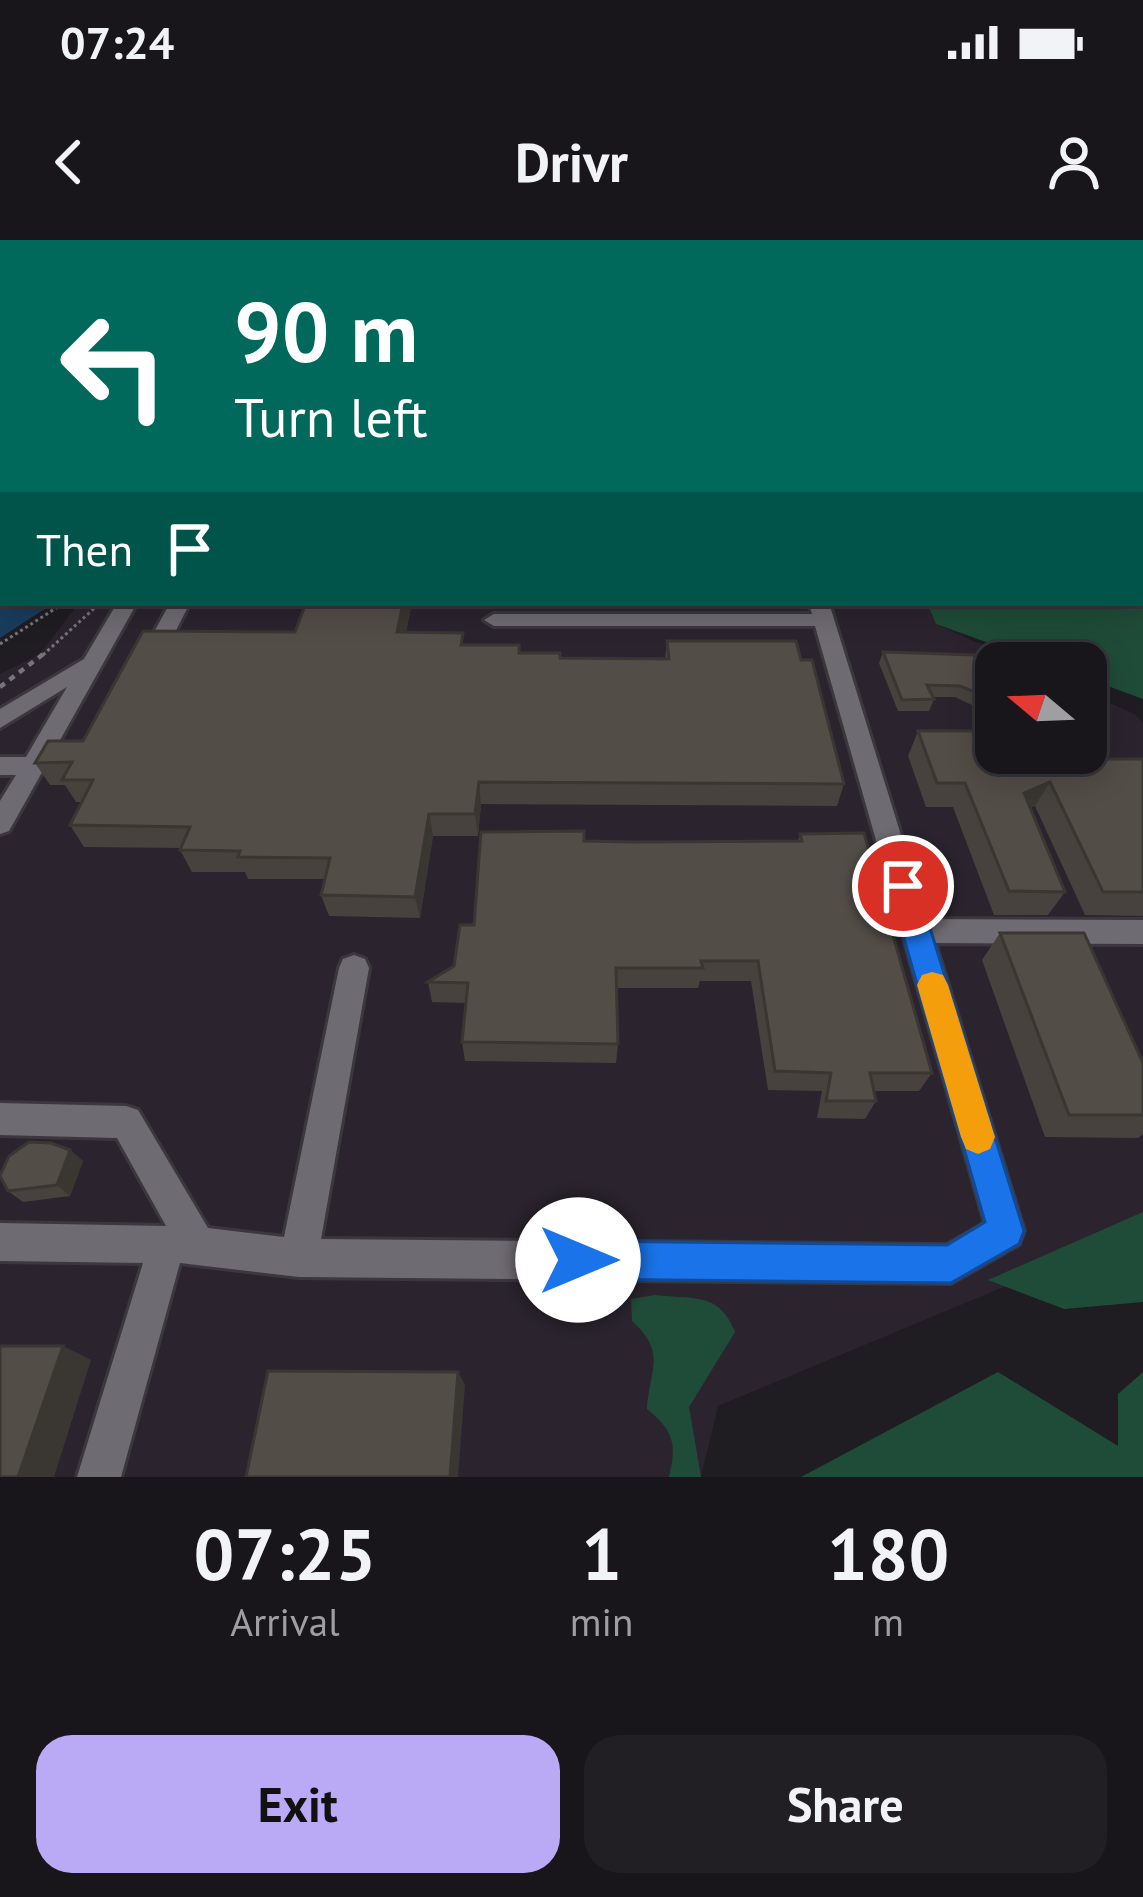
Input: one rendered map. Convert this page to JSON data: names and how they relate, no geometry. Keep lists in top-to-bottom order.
{
  "north": "left",
  "page": {
    "status": "07:24",
    "header": "Drivr",
    "turn": ["90 m", "Turn left"],
    "then": "Then",
    "eta": [
      "07:25",
      "Arrival",
      "1",
      "min",
      "180",
      "m"
    ],
    "buttons": ["Exit", "Share"]
  }
}
